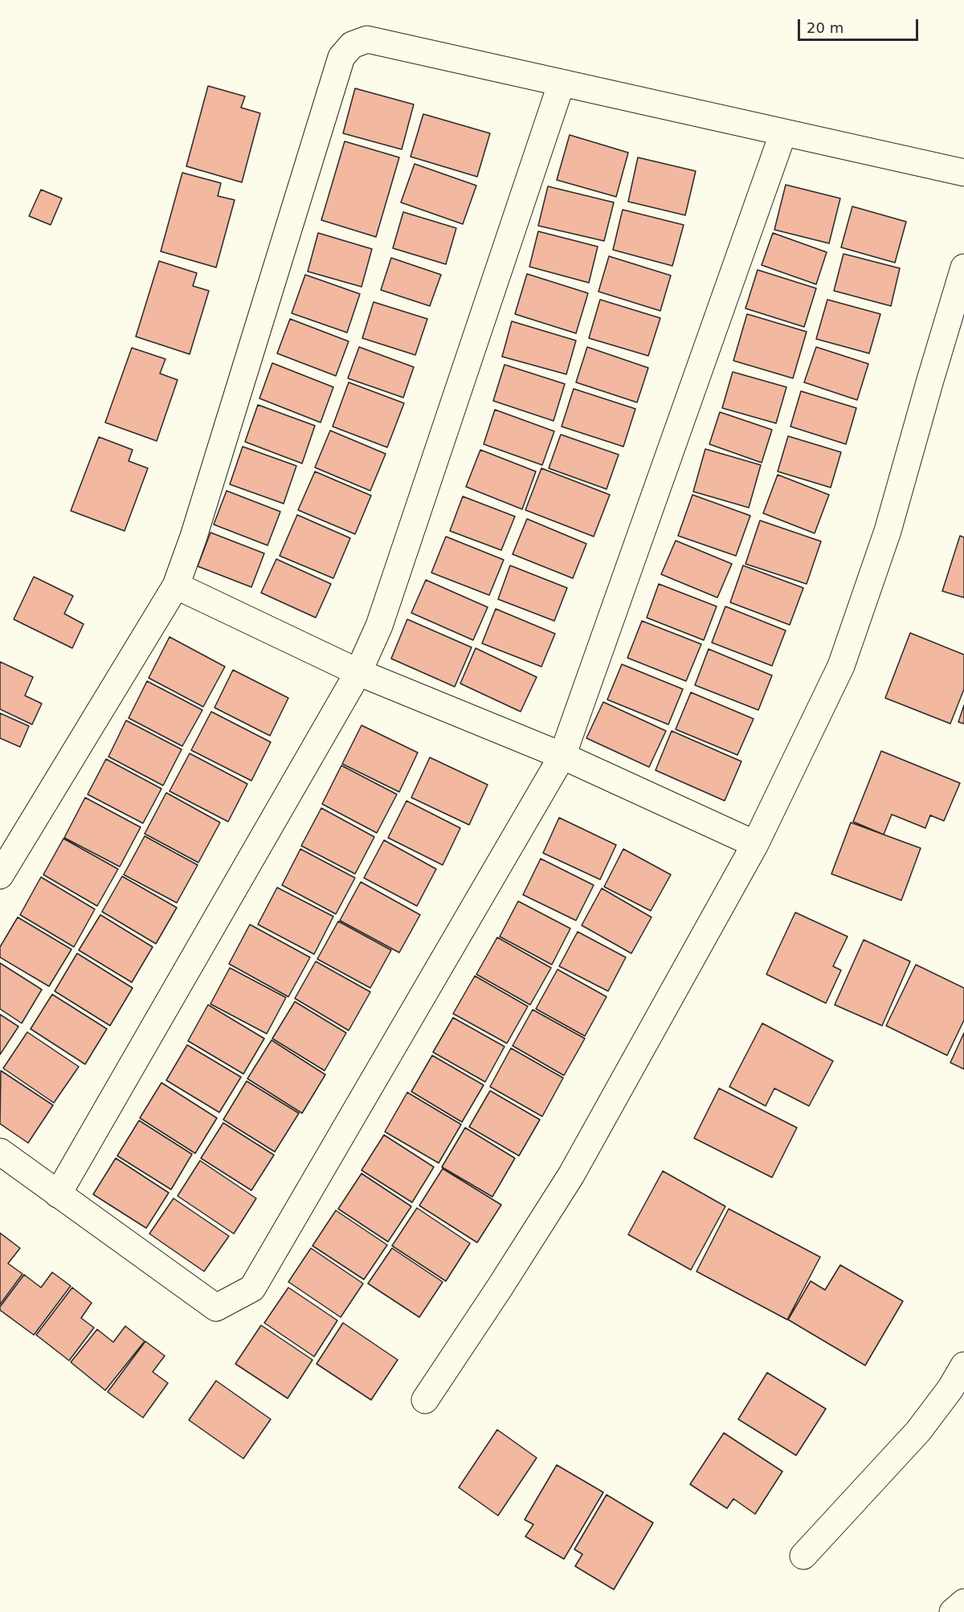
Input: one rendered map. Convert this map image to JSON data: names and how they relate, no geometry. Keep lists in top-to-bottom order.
{
  "scale_bar": "20 m"
}
